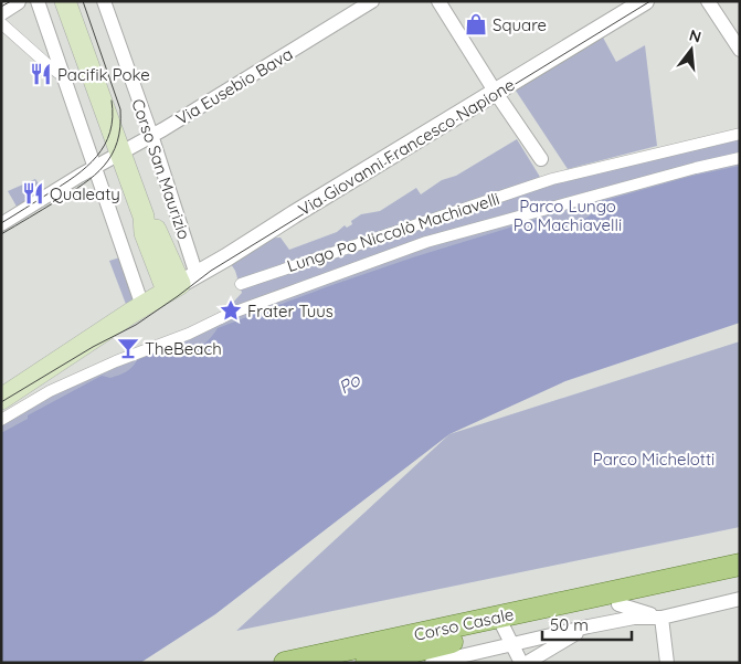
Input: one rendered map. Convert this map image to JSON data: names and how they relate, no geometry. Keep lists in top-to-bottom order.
{
  "streets": {
    "main road": ["Corso San Maurizio", "Corso Casale"],
    "street": ["Via Eusebio Bava", "Via Giovanni Francesco Napione", "Lungo Po Niccolò Machiavelli"]
  },
  "crossings": [
    ["Via Eusebio Bava", "Corso San Maurizio"],
    ["Via Giovanni Francesco Napione", "Corso San Maurizio"]
  ],
  "water": ["Po"],
  "parks": ["Parco Lungo Po Machiavelli", "Parco Michelotti"],
  "places": {
    "shop": ["Square"],
    "restaurant": ["Pacifik Poke", "Qualeaty"],
    "place": ["Frater Tuus"],
    "bar": ["TheBeach"]
  },
  "scale_bar": "50 m",
  "north": "top"
}
